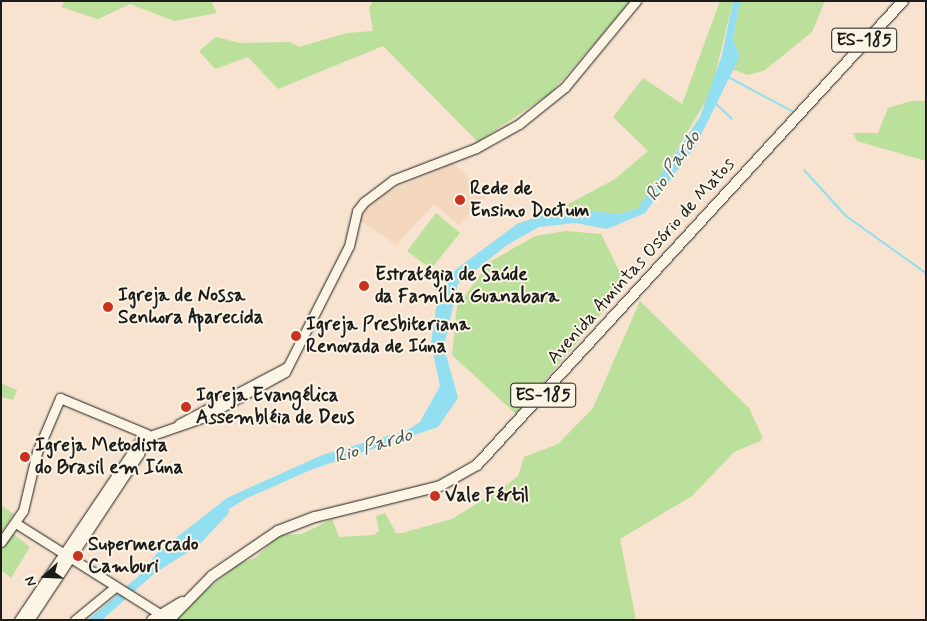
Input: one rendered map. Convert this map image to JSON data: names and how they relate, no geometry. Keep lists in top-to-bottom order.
{
  "streets": {
    "main road": ["ES-185", "Avenida Amintas Osório de Matos"]
  },
  "crossings": [
    ["ES-185", "Avenida Amintas Osório de Matos"]
  ],
  "water": ["Rio Pardo"],
  "places": [
    "Rede de Ensino Doctum",
    "Estratégia de Saúde da Família Guanabara",
    "Igreja de Nossa Senhora Aparecida",
    "Igreja Presbiteriana Renovada de Iúna",
    "Igreja Evangélica Assembléia de Deus",
    "Igreja Metodista do Brasil em Iúna",
    "Vale Fértil",
    "Supermercado Camburi"
  ],
  "north": "left"
}
